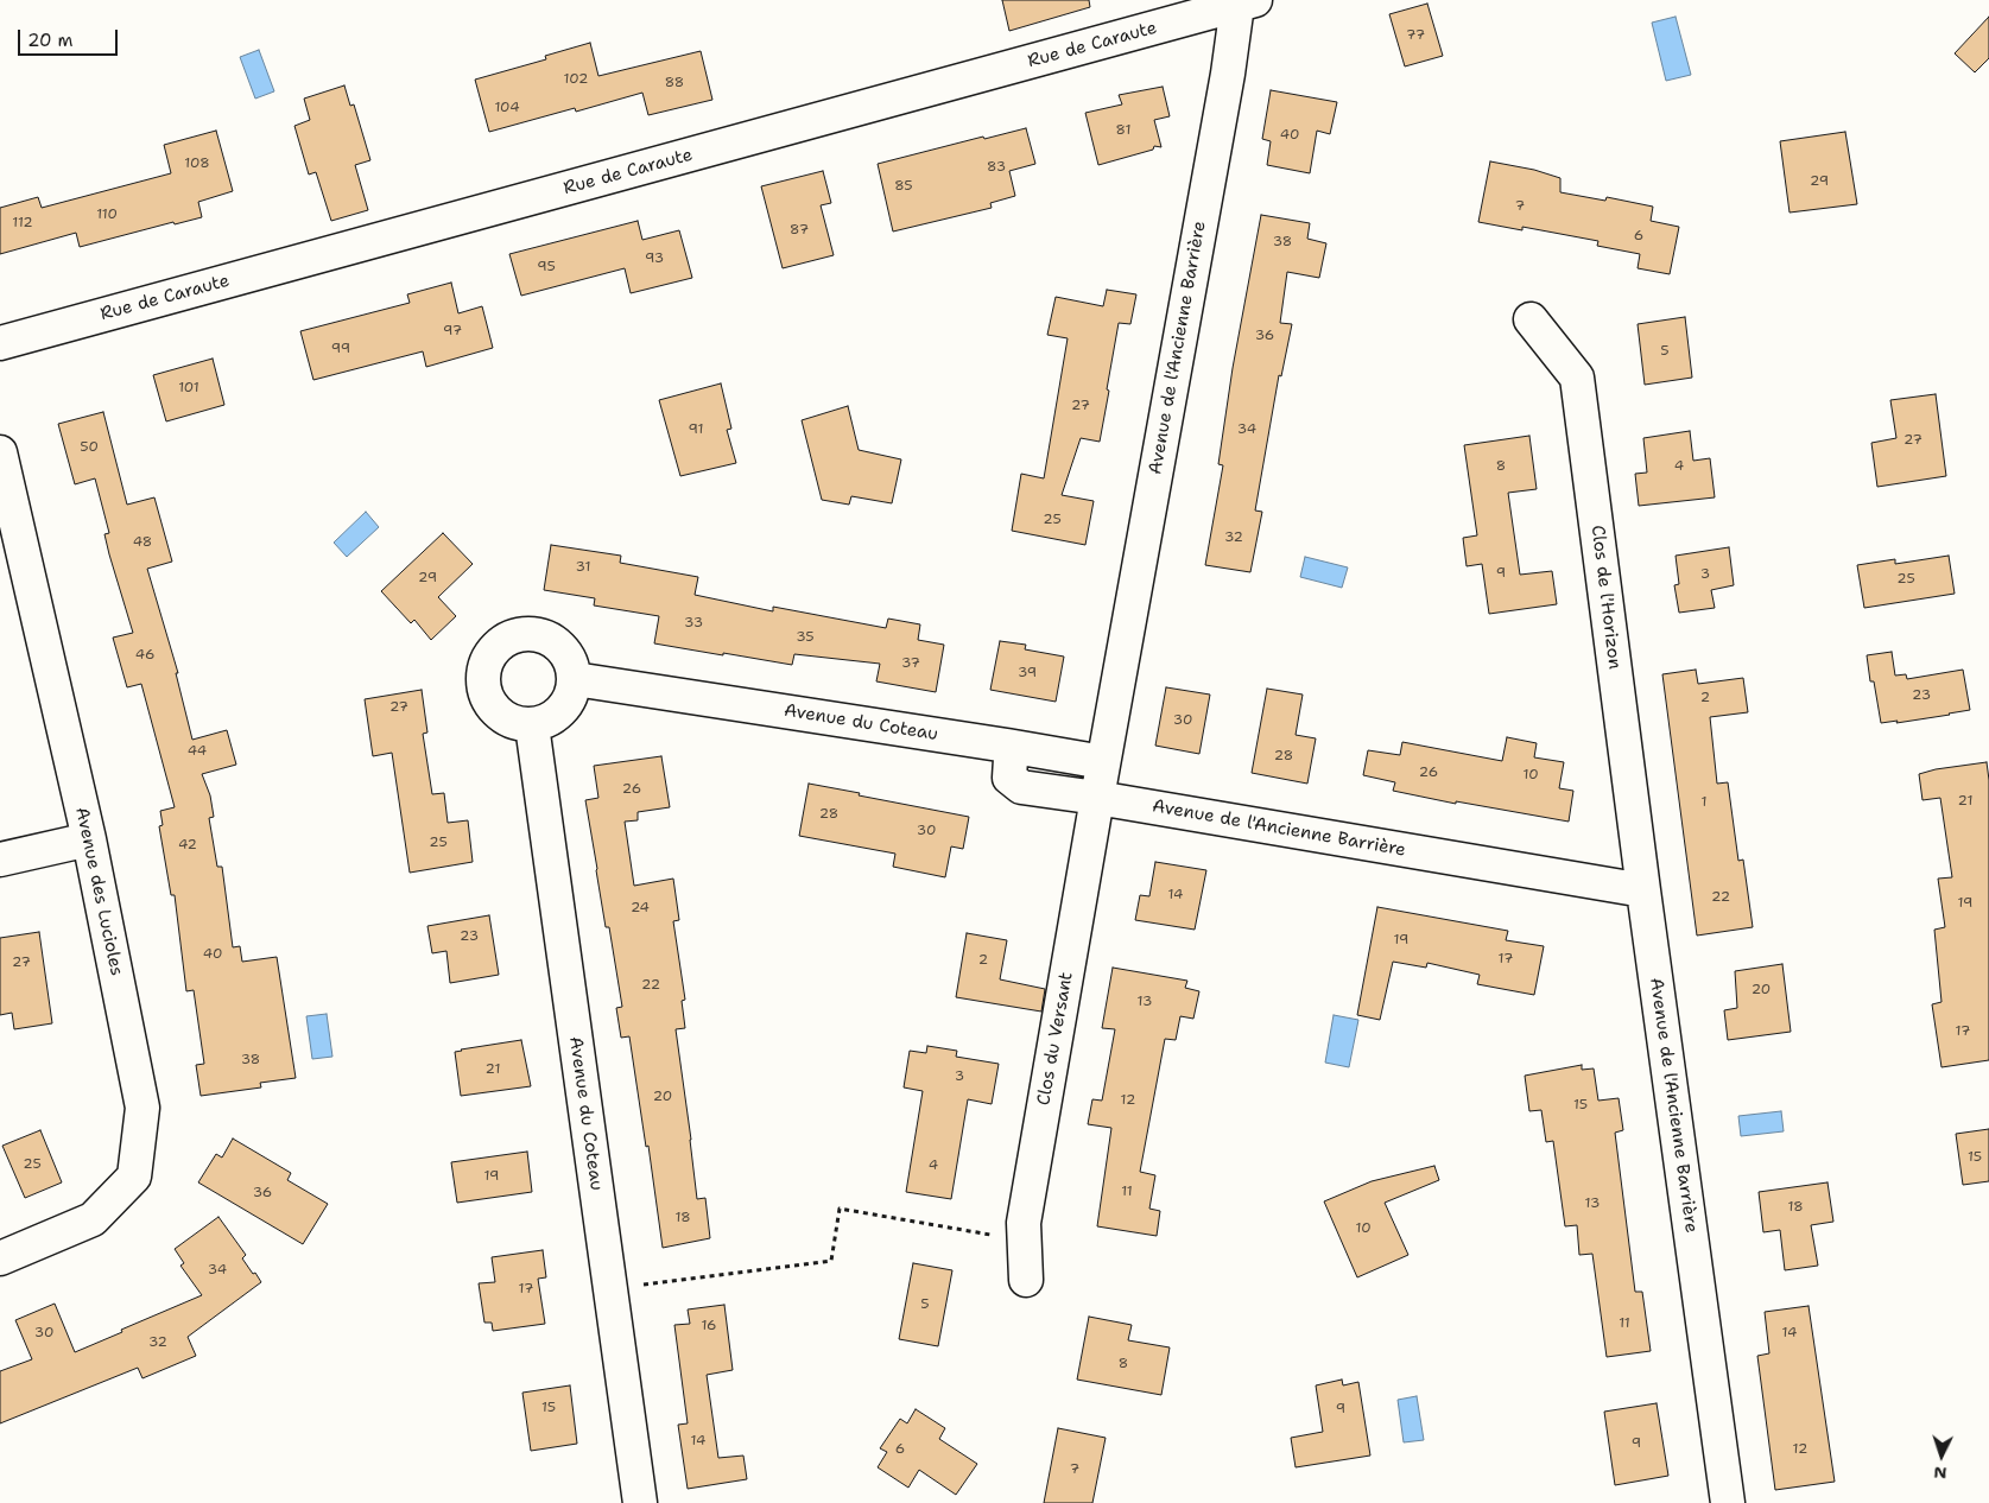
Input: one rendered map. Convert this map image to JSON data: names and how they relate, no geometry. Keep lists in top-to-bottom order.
{
  "streets": {
    "street": [
      "Rue de Caraute",
      "Avenue de l'Ancienne Barrière",
      "Clos de l'Horizon",
      "Avenue du Coteau",
      "Avenue des Lucioles",
      "Clos du Versant"
    ]
  },
  "crossings": [
    ["Rue de Caraute", "Avenue de l'Ancienne Barrière"],
    ["Avenue de l'Ancienne Barrière", "Clos de l'Horizon"],
    ["Avenue de l'Ancienne Barrière", "Avenue du Coteau"],
    ["Avenue de l'Ancienne Barrière", "Clos du Versant"]
  ],
  "house_numbers": [
    "77",
    "102",
    "88",
    "104",
    "81",
    "40",
    "108",
    "83",
    "29",
    "85",
    "7",
    "110",
    "112",
    "87",
    "6",
    "38",
    "93",
    "95",
    "97",
    "36",
    "99",
    "5",
    "101",
    "27",
    "91",
    "34",
    "27",
    "50",
    "8",
    "4",
    "25",
    "32",
    "48",
    "31",
    "9",
    "3",
    "29",
    "25",
    "33",
    "35",
    "46",
    "37",
    "39",
    "23",
    "2",
    "27",
    "30",
    "44",
    "28",
    "26",
    "10",
    "26",
    "21",
    "1",
    "28",
    "30",
    "25",
    "42",
    "14",
    "22",
    "19",
    "24",
    "23",
    "19",
    "40",
    "17",
    "2",
    "27",
    "22",
    "20",
    "13",
    "17",
    "38",
    "21",
    "3",
    "20",
    "12",
    "15",
    "15",
    "25",
    "4",
    "19",
    "11",
    "36",
    "13",
    "18",
    "18",
    "10",
    "34",
    "17",
    "5",
    "11",
    "16",
    "30",
    "14",
    "32",
    "8",
    "15",
    "9",
    "14",
    "9",
    "6",
    "12",
    "7"
  ],
  "scale_bar": "20 m",
  "north": "bottom"
}
